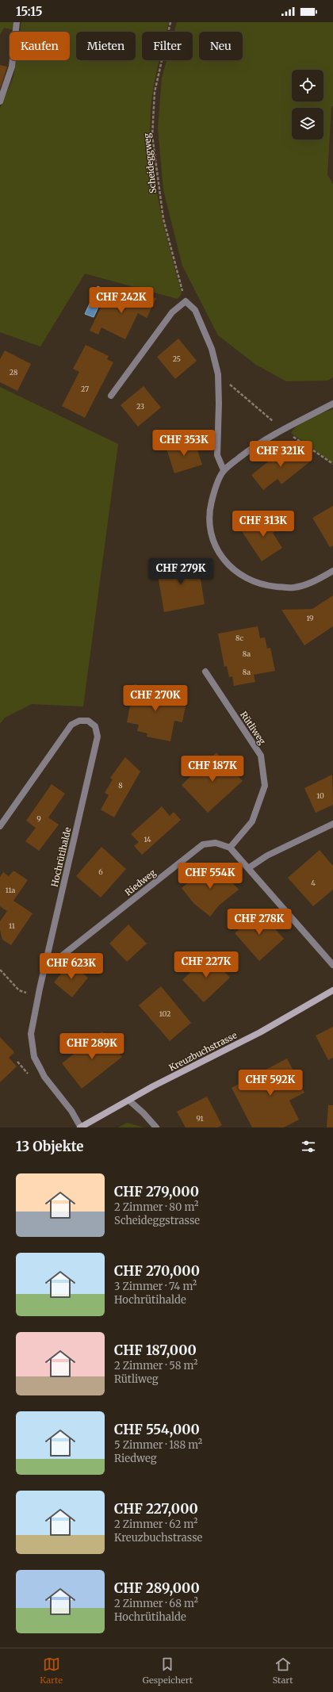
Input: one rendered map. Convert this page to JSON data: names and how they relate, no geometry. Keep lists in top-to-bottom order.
{
  "streets": {
    "street": [
      "Rütliweg",
      "Hochrütihalde",
      "Riedweg",
      "Kreuzbuchstrasse"
    ],
    "path": ["Scheideggweg"]
  },
  "crossings": [
    ["Rütliweg", "Riedweg"],
    ["Hochrütihalde", "Riedweg"],
    ["Hochrütihalde", "Kreuzbuchstrasse"]
  ],
  "house_numbers": [
    "25",
    "28",
    "27",
    "23",
    "19",
    "8c",
    "8a",
    "8a",
    "8",
    "10",
    "9",
    "14",
    "6",
    "4",
    "11a",
    "11",
    "102",
    "91"
  ],
  "page": {
    "status": "15:15",
    "chip": [
      "Kaufen",
      "Mieten",
      "Filter",
      "Neu"
    ],
    "price": [
      "CHF 242K",
      "CHF 353K",
      "CHF 321K",
      "CHF 313K",
      "CHF 279K",
      "CHF 270K",
      "CHF 187K",
      "CHF 554K",
      "CHF 278K",
      "CHF 227K",
      "CHF 623K",
      "CHF 289K",
      "CHF 592K"
    ],
    "heading": "13 Objekte",
    "list": [
      {
        "name": "CHF 279,000",
        "note": "2 Zimmer · 80 m² · Scheideggstrasse"
      },
      {
        "name": "CHF 270,000",
        "note": "3 Zimmer · 74 m² · Hochrütihalde"
      },
      {
        "name": "CHF 187,000",
        "note": "2 Zimmer · 58 m² · Rütliweg"
      },
      {
        "name": "CHF 554,000",
        "note": "5 Zimmer · 188 m² · Riedweg"
      },
      {
        "name": "CHF 227,000",
        "note": "2 Zimmer · 62 m² · Kreuzbuchstrasse"
      },
      {
        "name": "CHF 289,000",
        "note": "2 Zimmer · 68 m² · Hochrütihalde"
      }
    ],
    "tabs": ["Karte", "Gespeichert", "Start"]
  }
}
